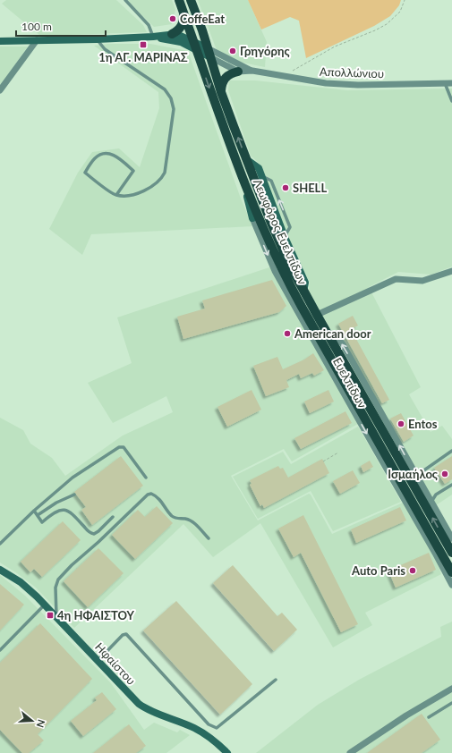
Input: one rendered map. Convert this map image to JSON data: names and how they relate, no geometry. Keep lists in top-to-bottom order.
{
  "streets": {
    "main road": ["Λεωφόρος Ευελπίδων"],
    "street": ["Απολλώνιου", "Ευελπίδων", "Ηφαίστου"]
  },
  "crossings": [
    ["Απολλώνιου", "Λεωφόρος Ευελπίδων"],
    ["Λεωφόρος Ευελπίδων", "Ευελπίδων"]
  ],
  "one_way": ["Ευελπίδων"],
  "places": {
    "other": [
      "CoffeEat",
      "Γρηγόρης",
      "SHELL",
      "American door",
      "Entos",
      "Ισμαήλος",
      "Auto Paris"
    ],
    "transit": ["1η ΑΓ. ΜΑΡΙΝΑΣ", "4η ΗΦΑΙΣΤΟΥ"]
  },
  "scale_bar": "100 m",
  "north": "right"
}
